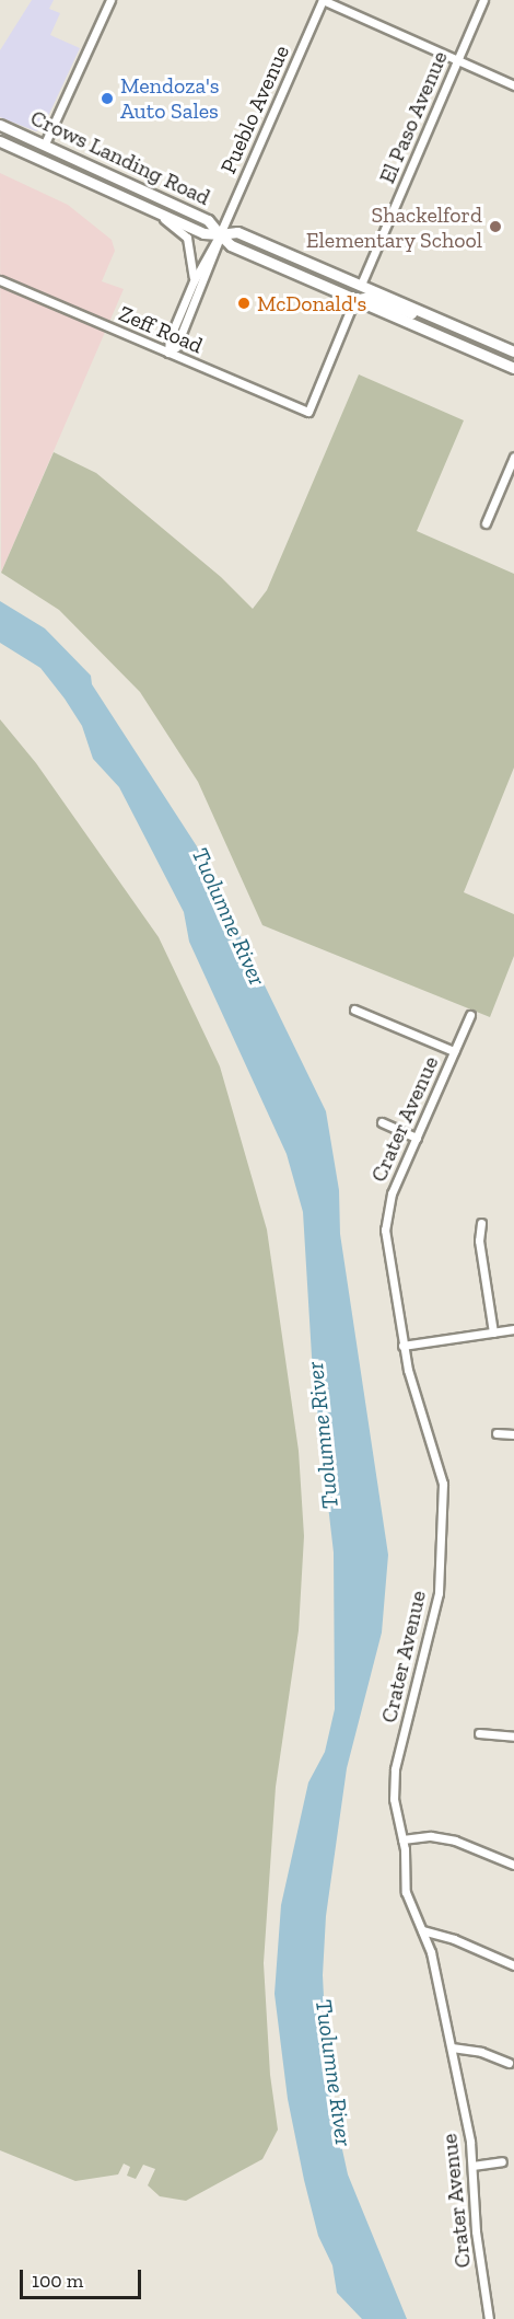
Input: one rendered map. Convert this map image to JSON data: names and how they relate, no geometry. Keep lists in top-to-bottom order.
{
  "streets": {
    "main road": ["Crows Landing Road"],
    "street": [
      "Pueblo Avenue",
      "El Paso Avenue",
      "Zeff Road",
      "Crater Avenue"
    ]
  },
  "crossings": [
    ["Pueblo Avenue", "Crows Landing Road"],
    ["Pueblo Avenue", "Zeff Road"],
    ["El Paso Avenue", "Crows Landing Road"],
    ["Crows Landing Road", "Zeff Road"]
  ],
  "water": ["Tuolumne River"],
  "places": ["Mendoza's Auto Sales", "Shackelford Elementary School", "McDonald's"],
  "scale_bar": "100 m"
}
